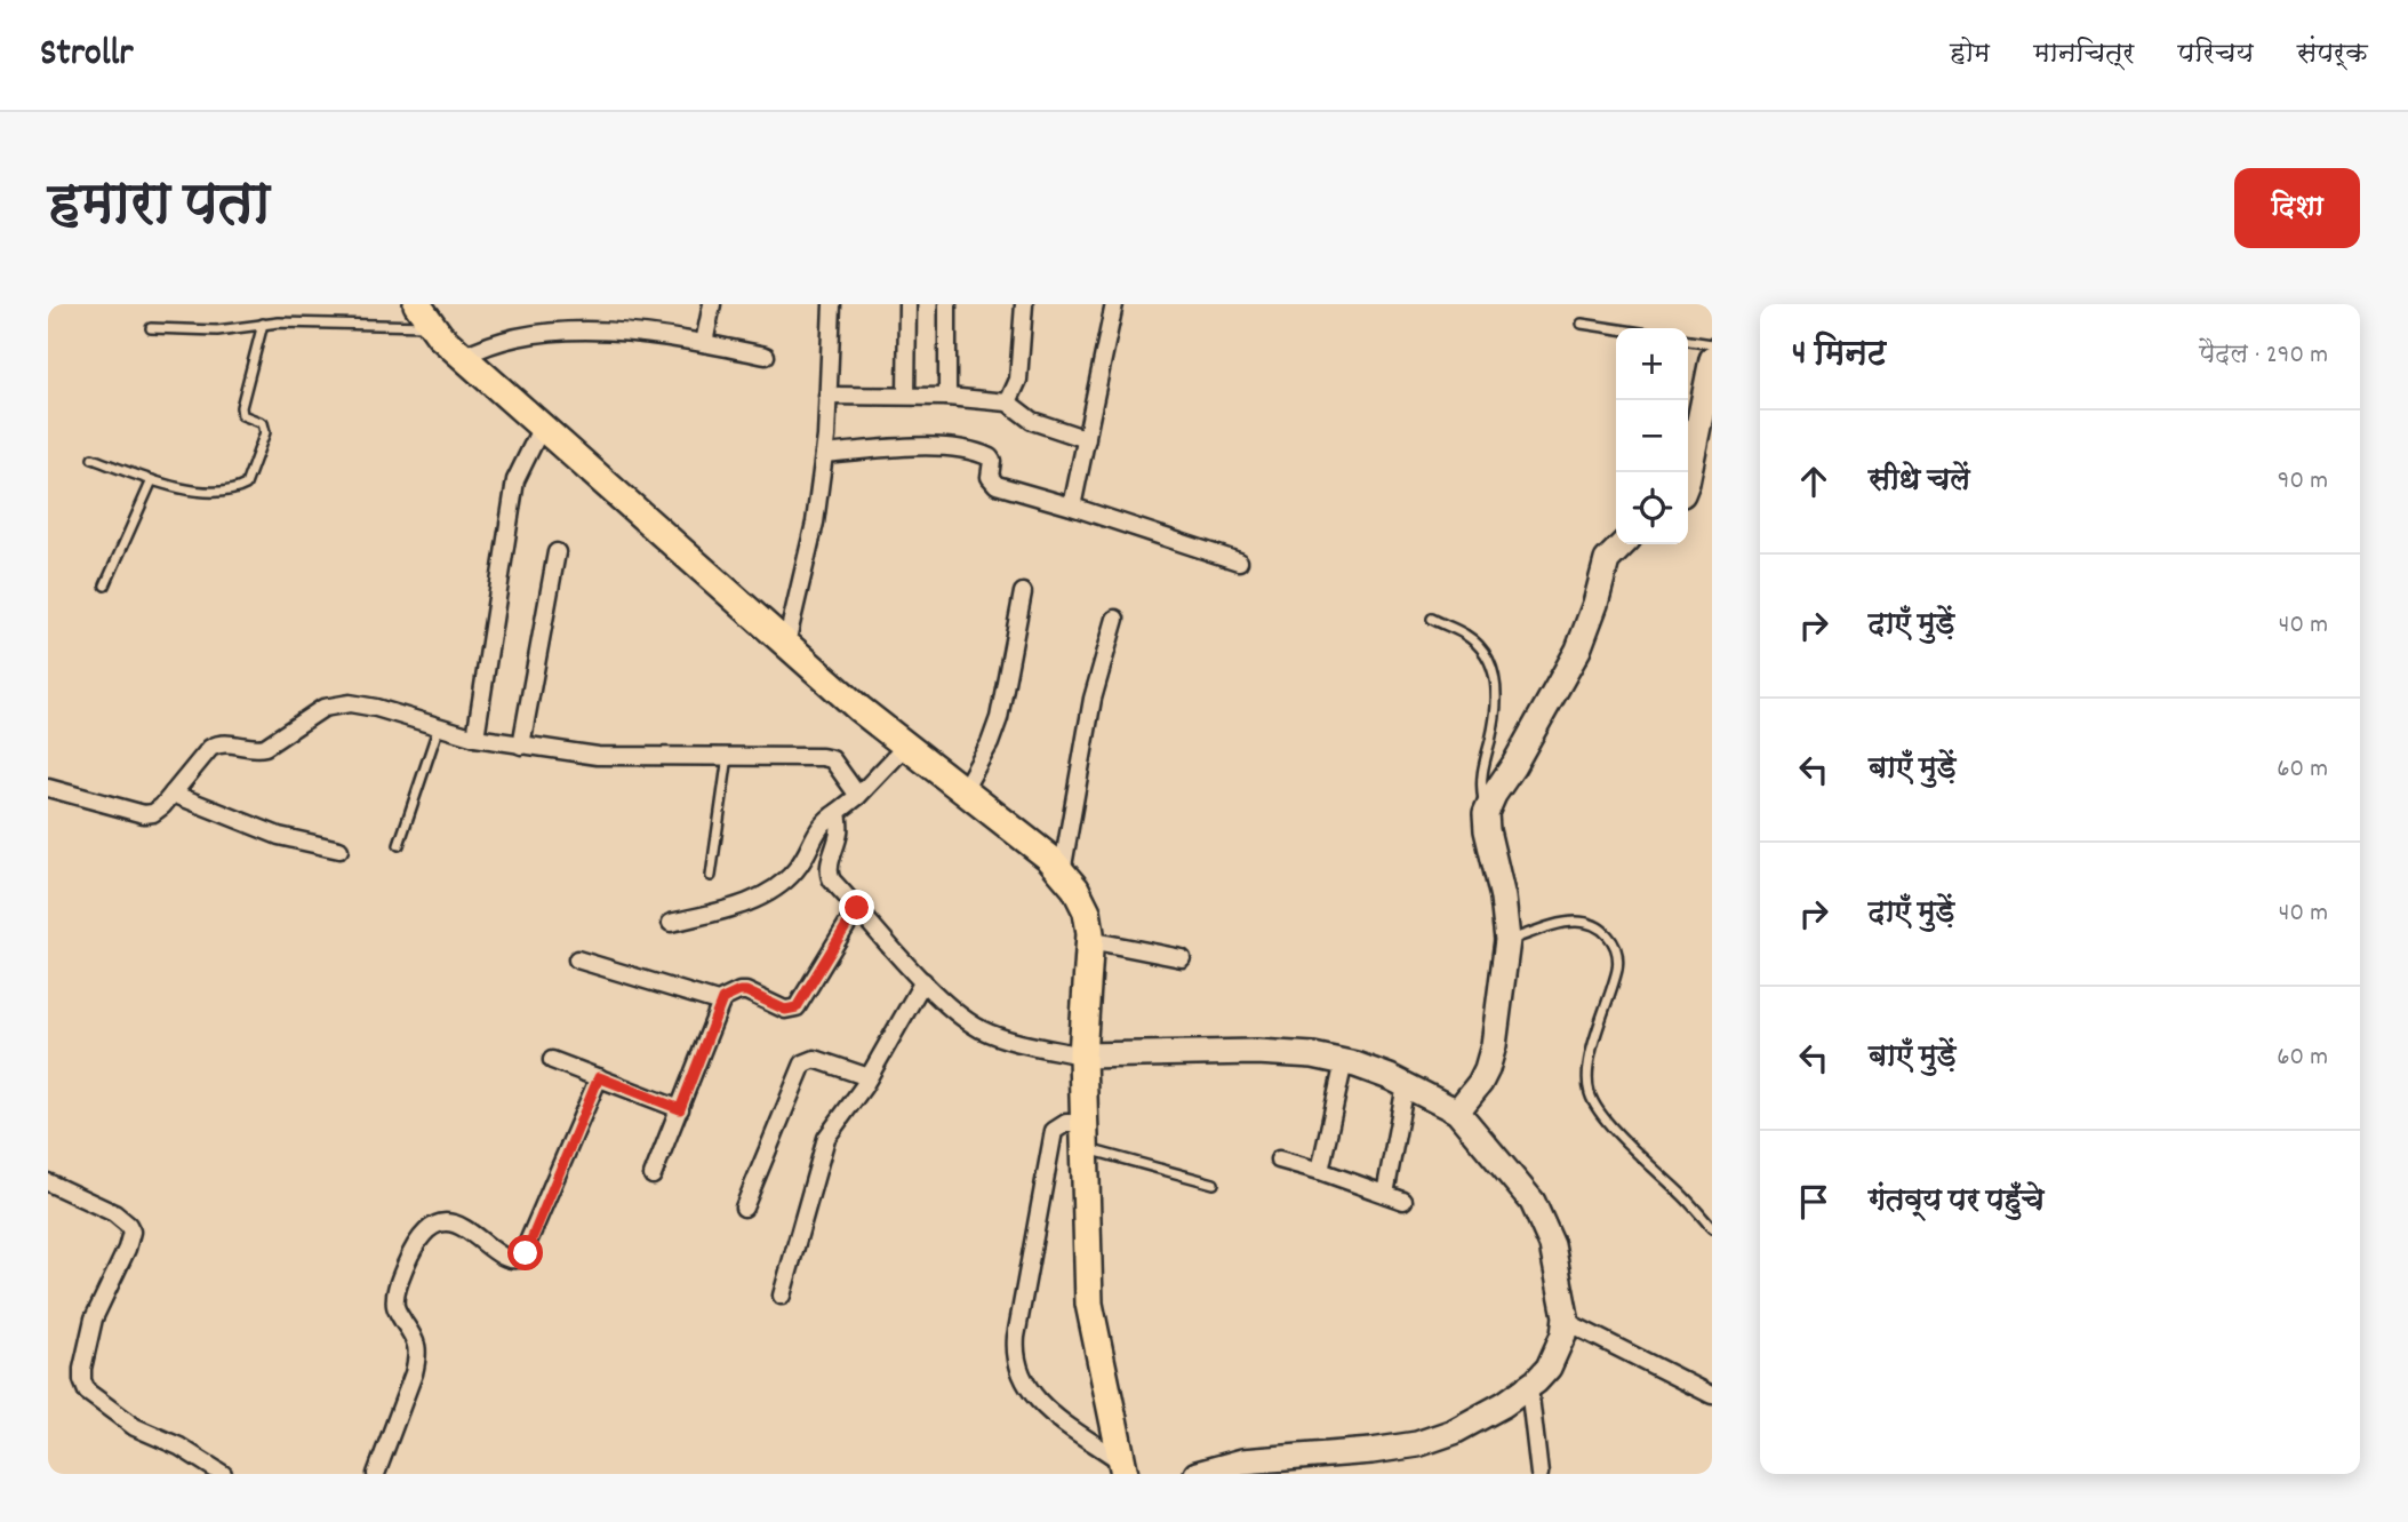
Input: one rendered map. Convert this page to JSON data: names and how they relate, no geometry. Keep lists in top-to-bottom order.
{
  "page": {
    "header": "Strollr",
    "nav": [
      "होम",
      "मानचित्र",
      "परिचय",
      "संपर्क"
    ],
    "title": "हमारा पता",
    "buttons": "दिशा",
    "heading": ["4 मिनट", "पैदल · 290 m"],
    "map_buttons": ["+", "−"],
    "list": [
      ["सीधे चलें", "90 m"],
      ["दाएँ मुड़ें", "40 m"],
      ["बाएँ मुड़ें", "60 m"],
      ["दाएँ मुड़ें", "40 m"],
      ["बाएँ मुड़ें", "60 m"],
      "गंतव्य पर पहुँचे"
    ]
  }
}
